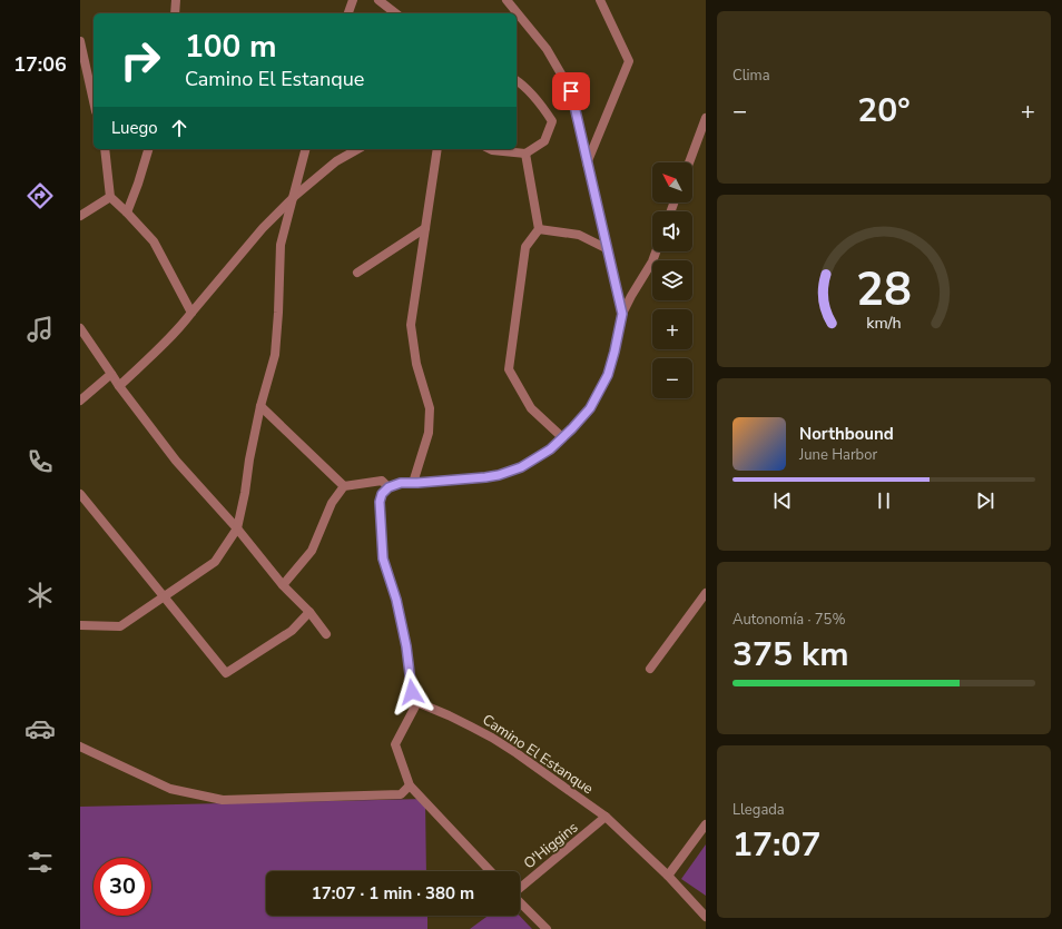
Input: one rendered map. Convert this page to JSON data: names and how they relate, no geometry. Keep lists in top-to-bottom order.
{
  "streets": {
    "street": ["Camino El Estanque", "O'Higgins"]
  },
  "crossings": [
    ["Camino El Estanque", "O'Higgins"]
  ],
  "north": "top left",
  "page": {
    "tabs": "17:06",
    "tile": [
      "Clima",
      ["Autonomía · 75%", "375 km"],
      ["Llegada", "17:07"]
    ],
    "turn": ["100 m", "Camino El Estanque"],
    "heat": ["−", "20°", "+"],
    "then": "Luego",
    "map_buttons": ["+", "−"],
    "song": ["Northbound", "June Harbor"],
    "limit": "30",
    "trip": "17:07 · 1 min · 380 m",
    "gauge": ["28", "km/h"]
  }
}
